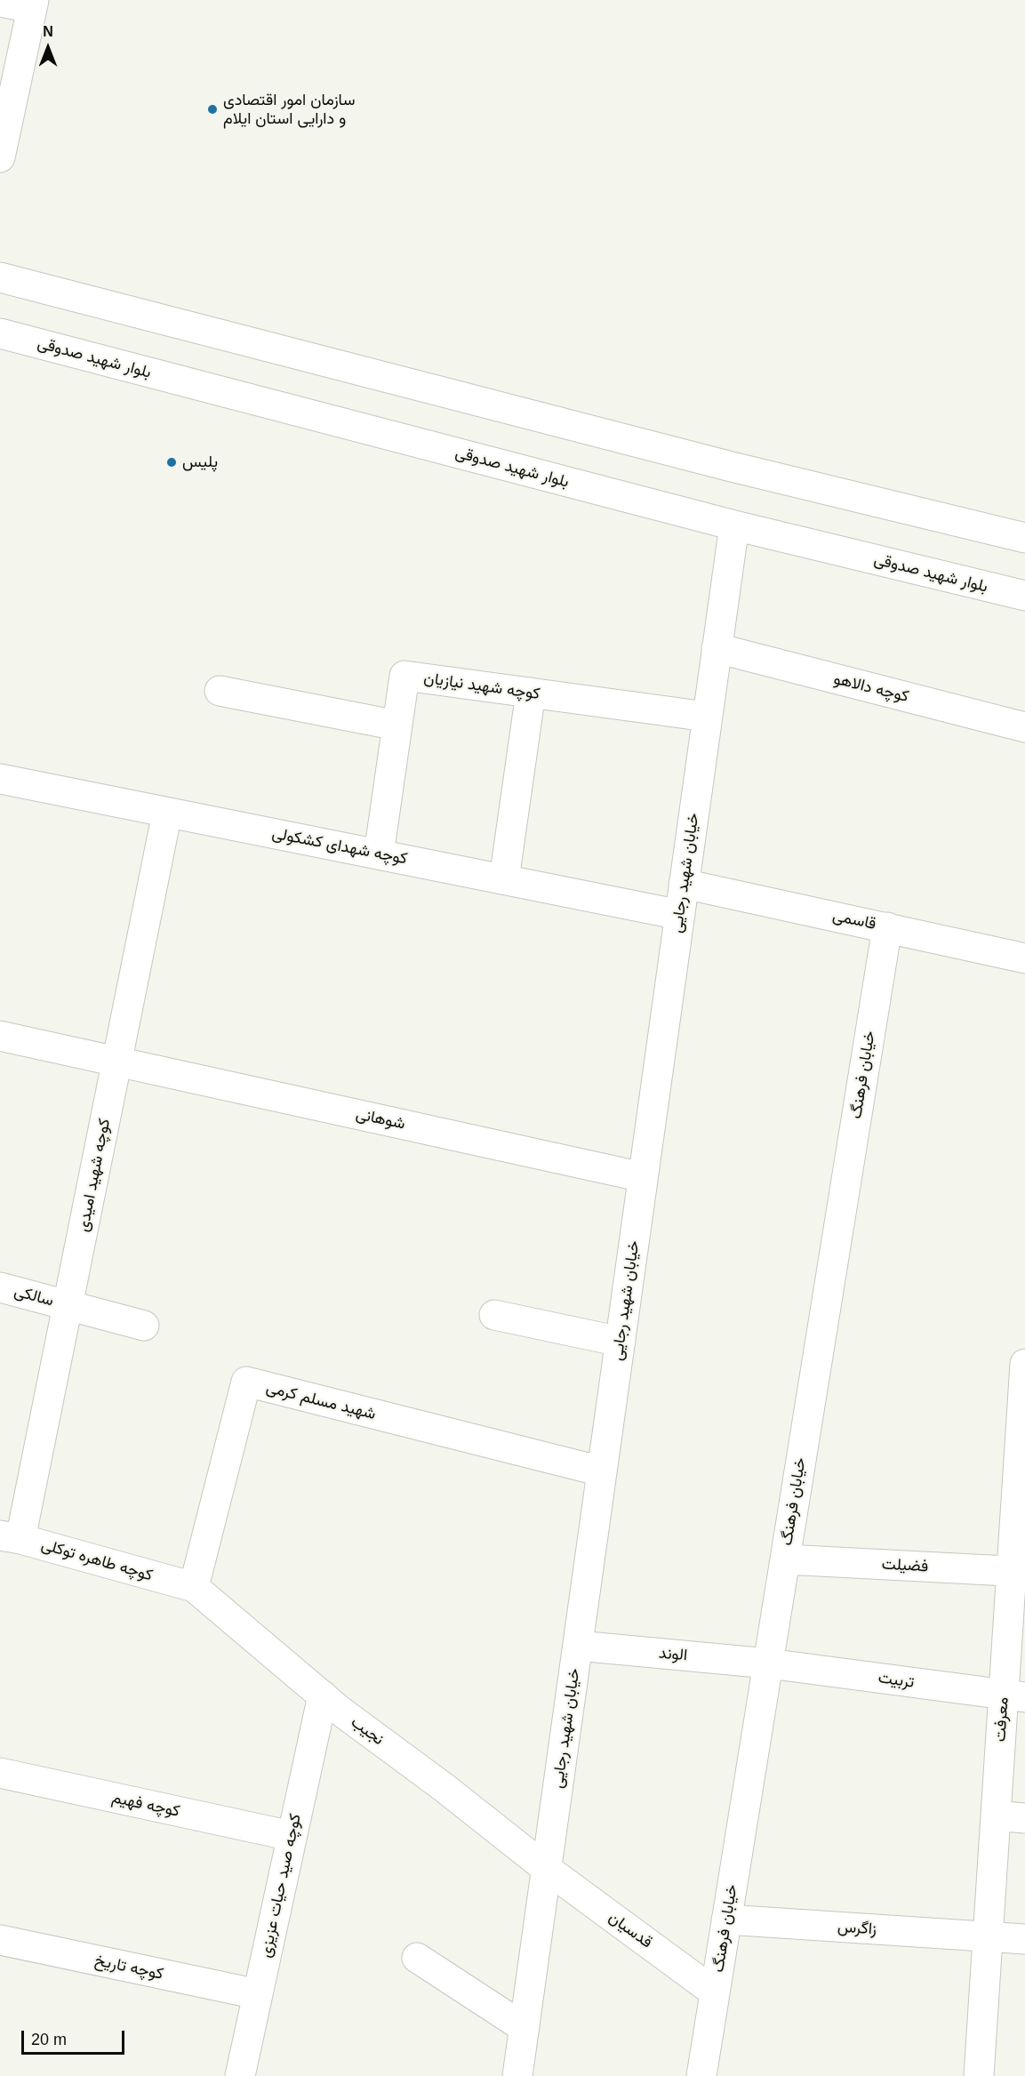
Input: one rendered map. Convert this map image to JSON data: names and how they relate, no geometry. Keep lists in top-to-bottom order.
{
  "streets": {
    "street": [
      "بلوار شهید صدوقی",
      "کوچه شهید نیازیان",
      "کوچه دالاهو",
      "کوچه شهدای کشکولی",
      "خیابان شهید رجایی",
      "قاسمی",
      "خیابان فرهنگ",
      "شوهانی",
      "کوچه شهید امیدی",
      "سالکی",
      "شهید مسلم کرمی",
      "کوچه طاهره توکلی",
      "فضیلت",
      "الوند",
      "تربیت",
      "معرفت",
      "نجیب",
      "کوچه فهیم",
      "کوچه صید حیات عزیزی",
      "زاگرس",
      "قدسیان",
      "کوچه تاریخ"
    ]
  },
  "crossings": [
    ["بلوار شهید صدوقی", "خیابان شهید رجایی"],
    ["کوچه شهید نیازیان", "کوچه شهدای کشکولی"],
    ["کوچه شهید نیازیان", "خیابان شهید رجایی"],
    ["کوچه دالاهو", "خیابان شهید رجایی"],
    ["کوچه شهدای کشکولی", "خیابان شهید رجایی"],
    ["کوچه شهدای کشکولی", "کوچه شهید امیدی"],
    ["خیابان شهید رجایی", "قاسمی"],
    ["خیابان شهید رجایی", "شوهانی"],
    ["خیابان شهید رجایی", "شهید مسلم کرمی"],
    ["خیابان شهید رجایی", "الوند"],
    ["خیابان شهید رجایی", "نجیب"],
    ["خیابان شهید رجایی", "قدسیان"],
    ["قاسمی", "خیابان فرهنگ"],
    ["خیابان فرهنگ", "فضیلت"],
    ["خیابان فرهنگ", "الوند"],
    ["خیابان فرهنگ", "تربیت"],
    ["خیابان فرهنگ", "زاگرس"],
    ["خیابان فرهنگ", "قدسیان"],
    ["شوهانی", "کوچه شهید امیدی"],
    ["کوچه شهید امیدی", "سالکی"],
    ["کوچه شهید امیدی", "کوچه طاهره توکلی"],
    ["شهید مسلم کرمی", "کوچه طاهره توکلی"],
    ["شهید مسلم کرمی", "نجیب"],
    ["کوچه طاهره توکلی", "نجیب"],
    ["فضیلت", "معرفت"],
    ["الوند", "تربیت"],
    ["تربیت", "معرفت"],
    ["معرفت", "زاگرس"],
    ["نجیب", "کوچه صید حیات عزیزی"],
    ["نجیب", "قدسیان"],
    ["کوچه فهیم", "کوچه صید حیات عزیزی"],
    ["کوچه صید حیات عزیزی", "کوچه تاریخ"]
  ],
  "places": ["سازمان امور اقتصادی و دارایی استان ایلام", "پلیس"],
  "scale_bar": "20 m",
  "north": "top"
}
